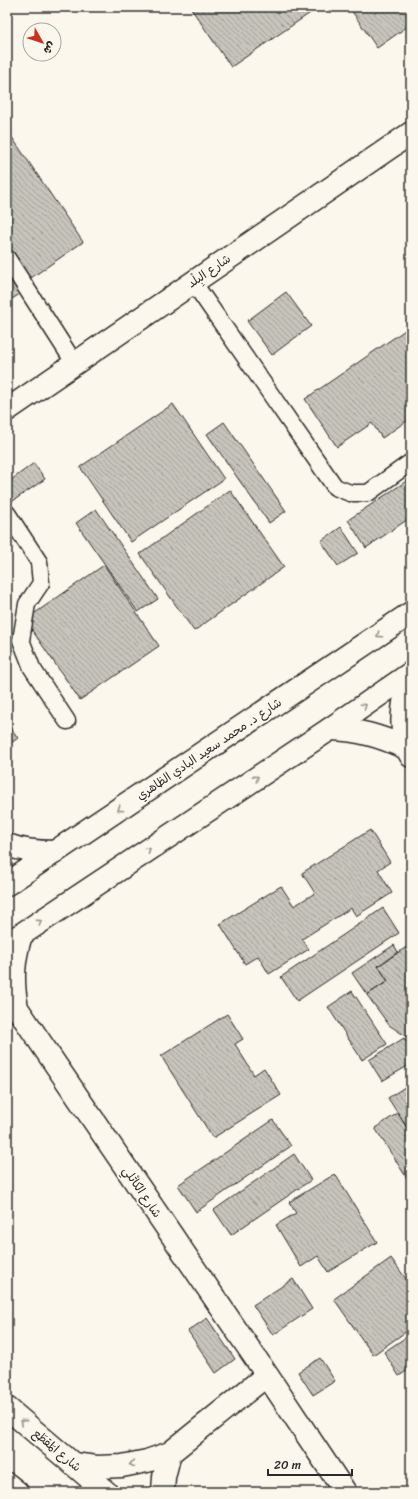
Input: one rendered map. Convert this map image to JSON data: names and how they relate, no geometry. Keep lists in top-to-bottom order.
{
  "streets": {
    "street": [
      "شارع البِلْد",
      "شارع د. محمد سعيد البادي الظاهري",
      "شارع الكاتْلي",
      "شارع المَقطَع"
    ]
  },
  "one_way": ["شارع المَقطَع"],
  "scale_bar": "20 m",
  "north": "bottom right"
}
